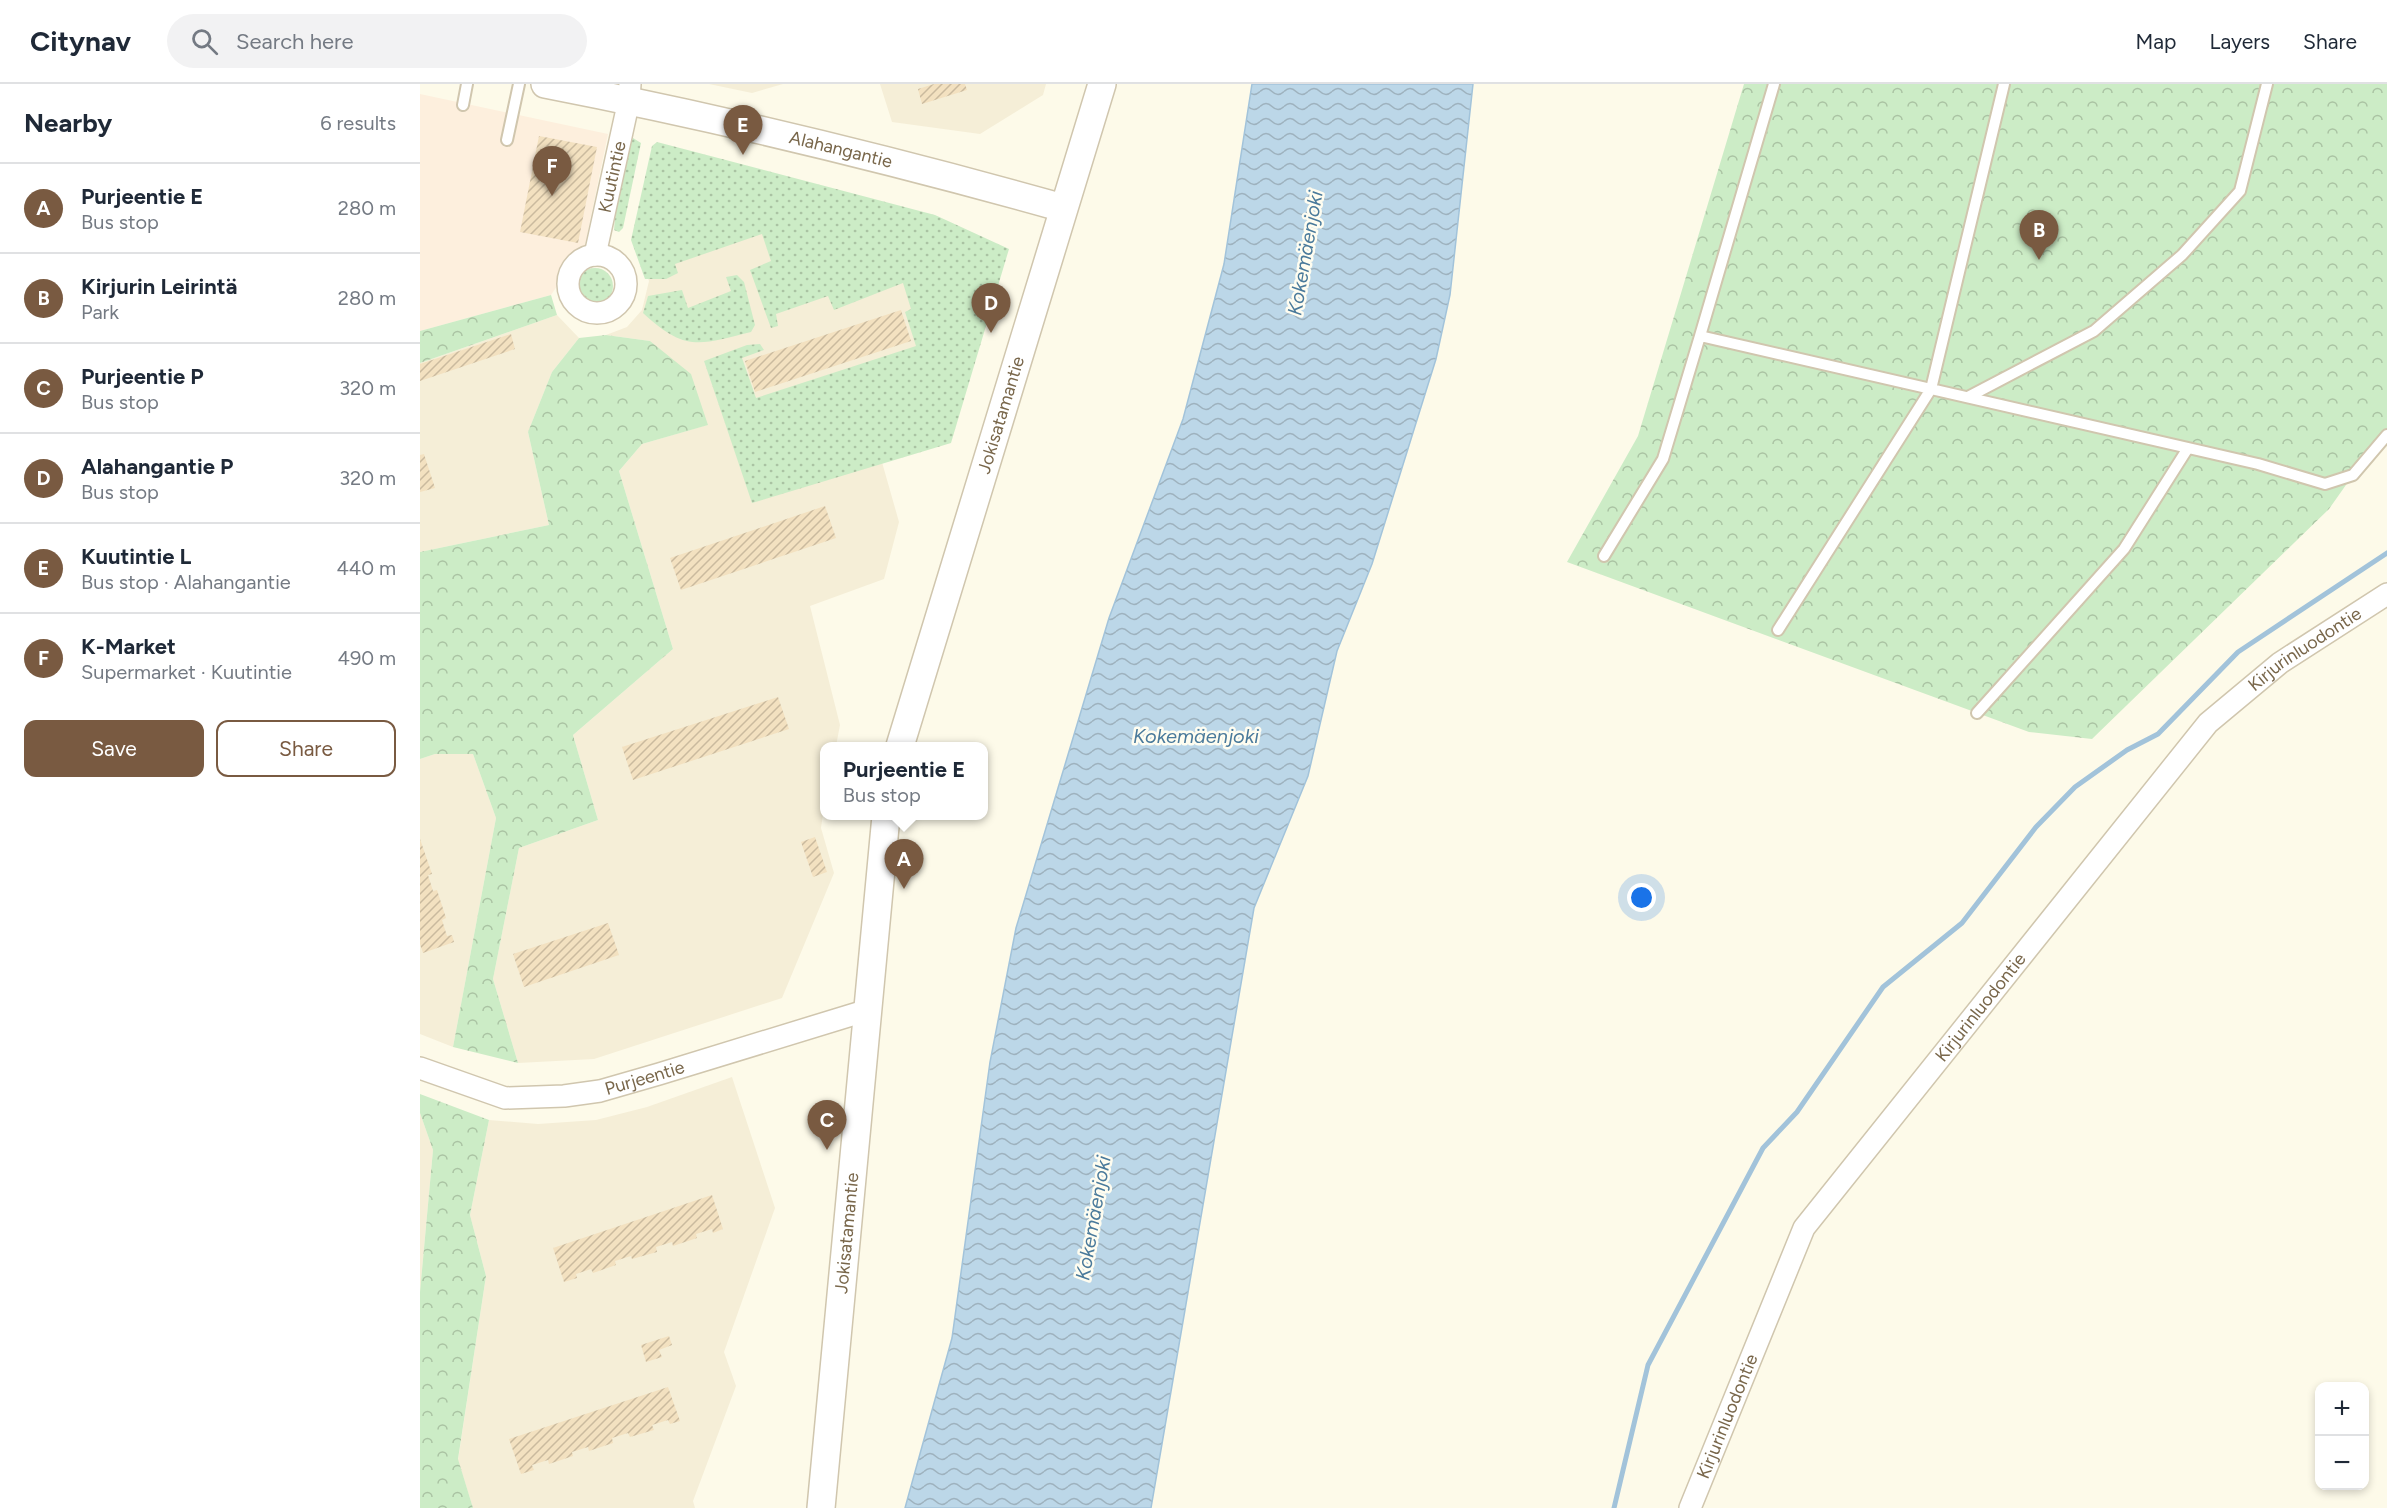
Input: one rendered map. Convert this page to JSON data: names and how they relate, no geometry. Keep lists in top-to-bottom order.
{
  "streets": {
    "street": [
      "Alahangantie",
      "Kuutintie",
      "Jokisatamantie",
      "Kirjurinluodontie",
      "Purjeentie"
    ]
  },
  "crossings": [
    ["Alahangantie", "Kuutintie"],
    ["Alahangantie", "Jokisatamantie"],
    ["Jokisatamantie", "Purjeentie"]
  ],
  "water": ["Kokemäenjoki"],
  "page": {
    "header": "Citynav",
    "search": "Search here",
    "nav": ["Map", "Layers", "Share"],
    "heading": ["Nearby", "6 results"],
    "pins": [
      "E",
      "F",
      "B",
      "D",
      "A",
      "C"
    ],
    "list": [
      {
        "mark": "A",
        "name": "Purjeentie E",
        "note": "Bus stop",
        "value": "280 m"
      },
      {
        "mark": "B",
        "name": "Kirjurin Leirintä",
        "note": "Park",
        "value": "280 m"
      },
      {
        "mark": "C",
        "name": "Purjeentie P",
        "note": "Bus stop",
        "value": "320 m"
      },
      {
        "mark": "D",
        "name": "Alahangantie P",
        "note": "Bus stop",
        "value": "320 m"
      },
      {
        "mark": "E",
        "name": "Kuutintie L",
        "note": "Bus stop · Alahangantie",
        "value": "440 m"
      },
      {
        "mark": "F",
        "name": "K-Market",
        "note": "Supermarket · Kuutintie",
        "value": "490 m"
      }
    ],
    "buttons": ["Save", "Share"],
    "popup": ["Purjeentie E", "Bus stop"],
    "map_buttons": ["+", "−"]
  }
}
